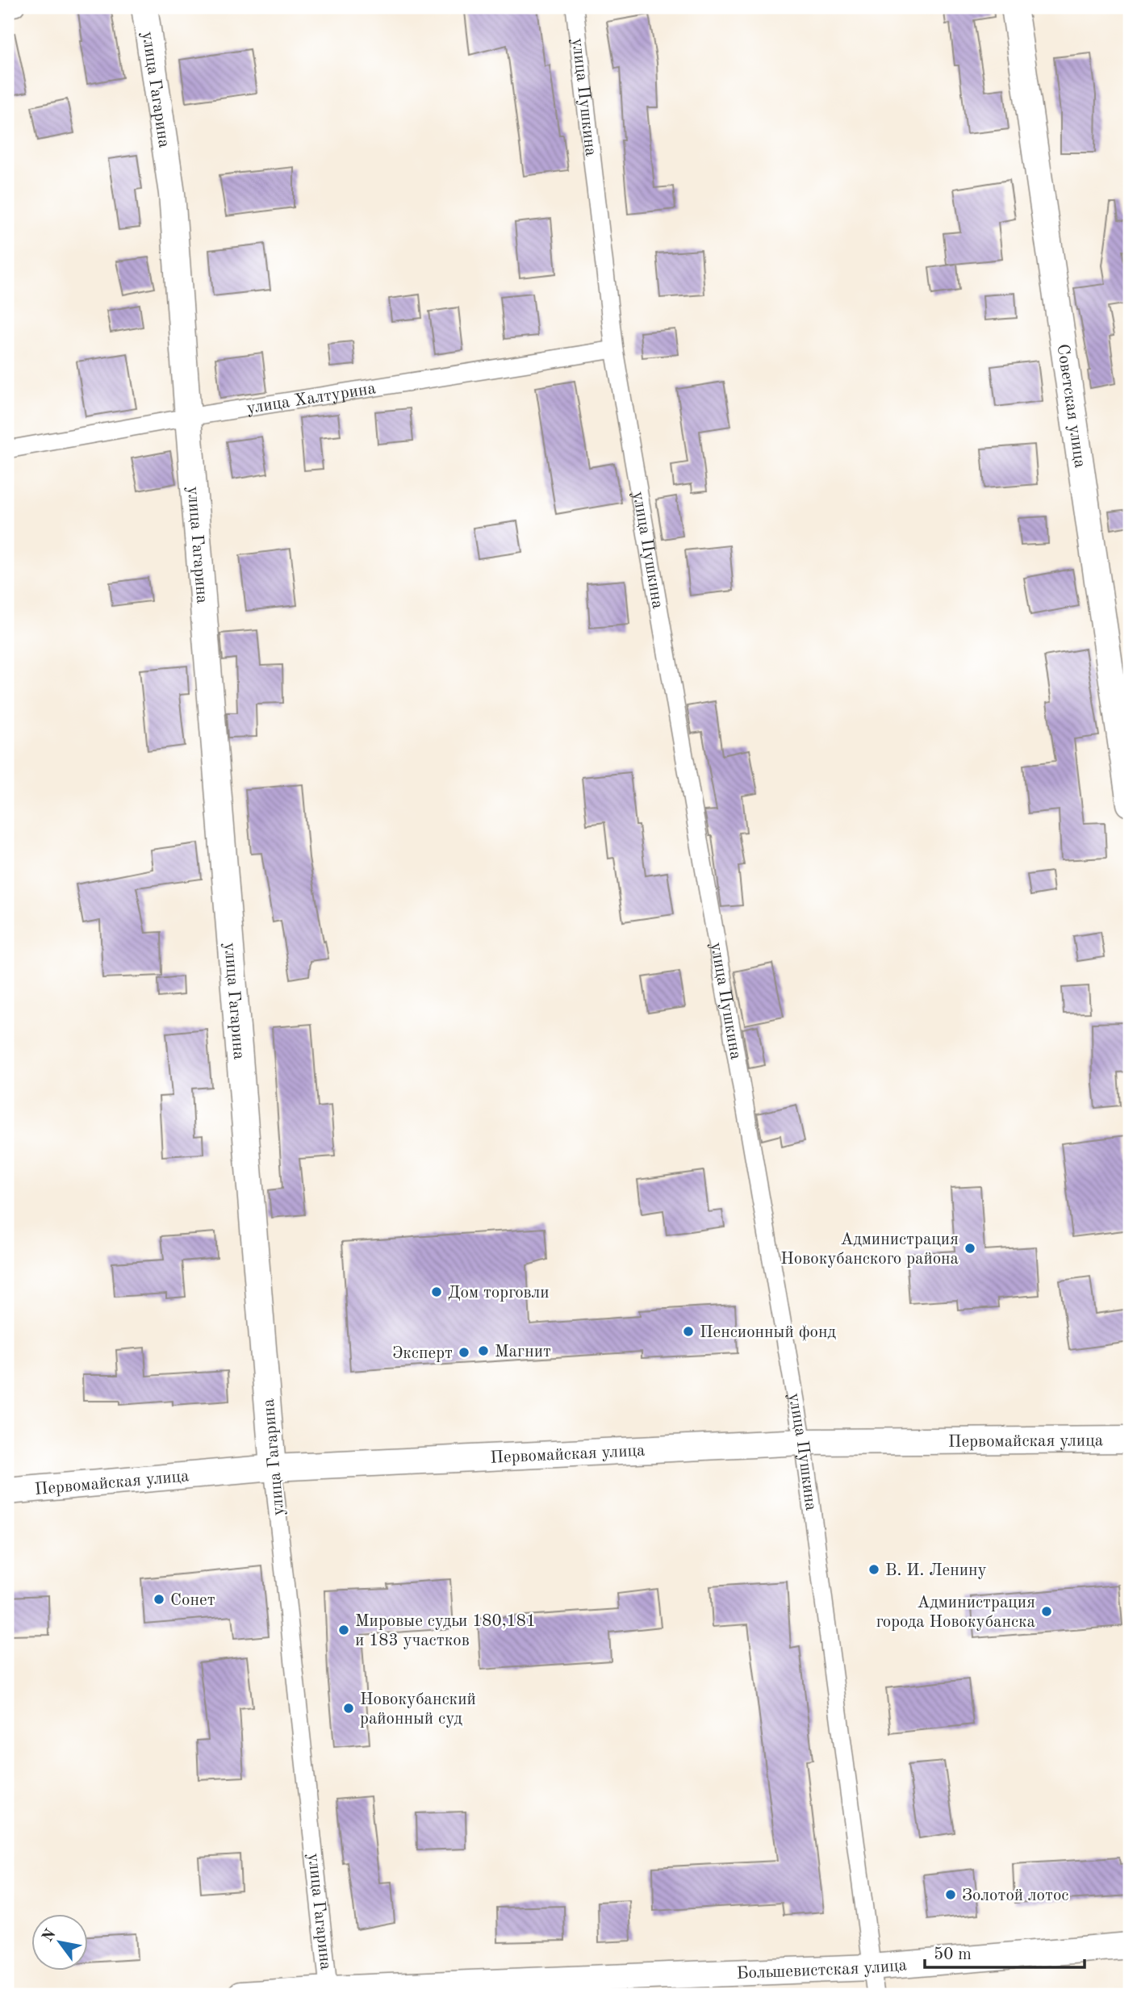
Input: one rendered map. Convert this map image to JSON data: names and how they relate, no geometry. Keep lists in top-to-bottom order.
{
  "streets": {
    "street": [
      "улица Гагарина",
      "улица Пушкина",
      "улица Халтурина",
      "Советская улица",
      "Первомайская улица",
      "Большевистская улица"
    ]
  },
  "crossings": [
    ["улица Гагарина", "улица Халтурина"],
    ["улица Гагарина", "Первомайская улица"],
    ["улица Гагарина", "Большевистская улица"],
    ["улица Пушкина", "улица Халтурина"],
    ["улица Пушкина", "Первомайская улица"],
    ["улица Пушкина", "Большевистская улица"]
  ],
  "places": [
    "Администрация Новокубанского района",
    "Дом торговли",
    "Пенсионный фонд",
    "Магнит",
    "Эксперт",
    "В. И. Ленину",
    "Сонет",
    "Администрация города Новокубанска",
    "Мировые судьи 180,181 и 183 участков",
    "Новокубанский районный суд",
    "Золотой лотос"
  ],
  "scale_bar": "50 m",
  "north": "top left"
}
